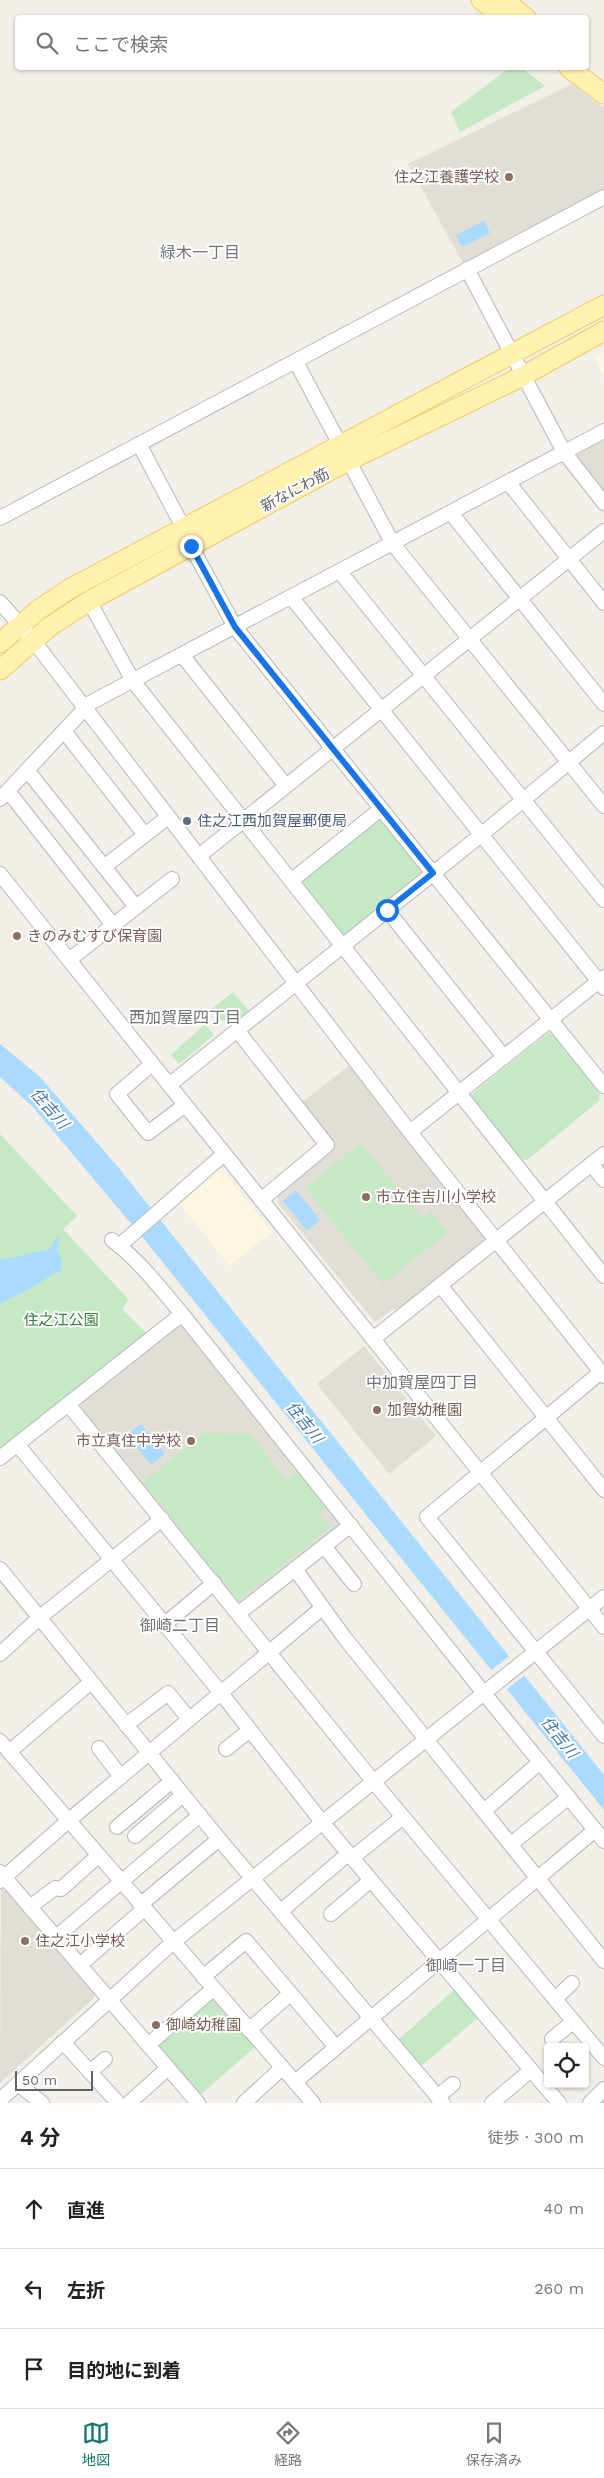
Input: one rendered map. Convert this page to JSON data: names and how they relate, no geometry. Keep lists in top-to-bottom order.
{
  "streets": {
    "main road": ["新なにわ筋"]
  },
  "districts": [
    "緑木一丁目",
    "西加賀屋四丁目",
    "中加賀屋四丁目",
    "御崎二丁目",
    "御崎一丁目"
  ],
  "water": ["住吉川"],
  "parks": ["住之江公園"],
  "places": [
    "住之江養護学校",
    "住之江西加賀屋郵便局",
    "きのみむすび保育園",
    "市立住吉川小学校",
    "加賀幼稚園",
    "市立真住中学校",
    "住之江小学校",
    "御崎幼稚園"
  ],
  "scale_bar": "50 m",
  "page": {
    "search": "ここで検索",
    "scale": "50 m",
    "heading": ["4 分", "徒歩 · 300 m"],
    "list": [
      ["直進", "40 m"],
      ["左折", "260 m"],
      "目的地に到着"
    ],
    "nav": ["地図", "経路", "保存済み"]
  }
}
